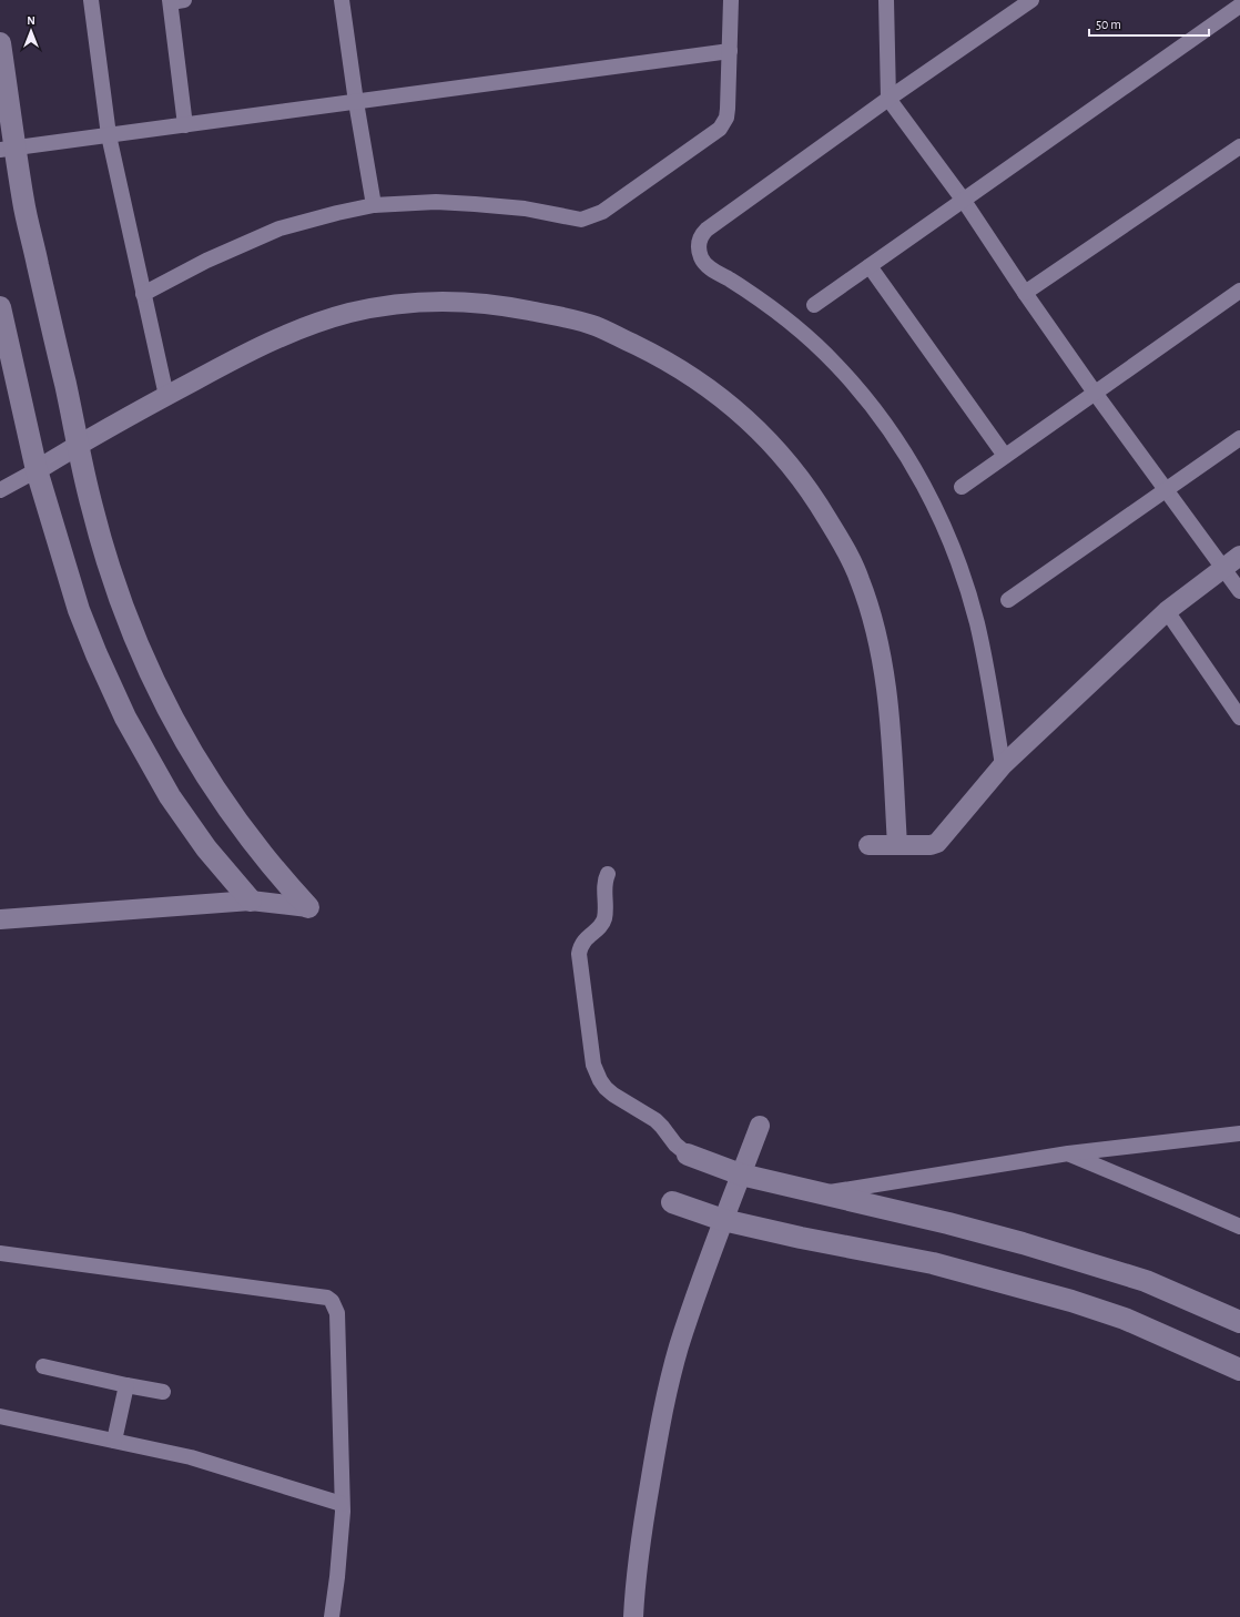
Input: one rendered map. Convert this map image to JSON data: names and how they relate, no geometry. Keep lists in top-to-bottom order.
{
  "scale_bar": "50 m",
  "north": "top"
}
